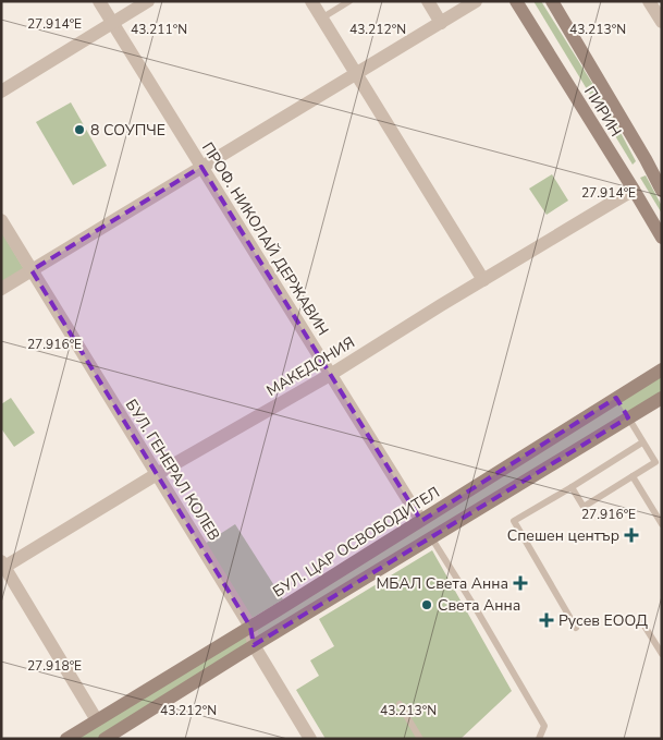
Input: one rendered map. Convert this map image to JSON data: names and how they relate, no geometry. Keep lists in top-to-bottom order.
{
  "streets": {
    "main road": ["ПИРИН", "БУЛ. ЦАР ОСВОБОДИТЕЛ"],
    "street": ["ПРОФ. НИКОЛАЙ ДЕРЖАВИН", "МАКЕДОНИЯ", "БУЛ. ГЕНЕРАЛ КОЛЕВ"]
  },
  "crossings": [
    ["ПИРИН", "МАКЕДОНИЯ"],
    ["ПРОФ. НИКОЛАЙ ДЕРЖАВИН", "МАКЕДОНИЯ"],
    ["ПРОФ. НИКОЛАЙ ДЕРЖАВИН", "БУЛ. ЦАР ОСВОБОДИТЕЛ"],
    ["МАКЕДОНИЯ", "БУЛ. ГЕНЕРАЛ КОЛЕВ"],
    ["БУЛ. ГЕНЕРАЛ КОЛЕВ", "БУЛ. ЦАР ОСВОБОДИТЕЛ"]
  ],
  "places": {
    "other": ["8 СОУПЧЕ", "Света Анна"],
    "health": ["Спешен център", "МБАЛ Света Анна", "Русев ЕООД"]
  },
  "coordinates": [
    "27.914°E",
    "43.211°N",
    "43.212°N",
    "43.213°N",
    "27.916°E",
    "27.918°E"
  ]
}
